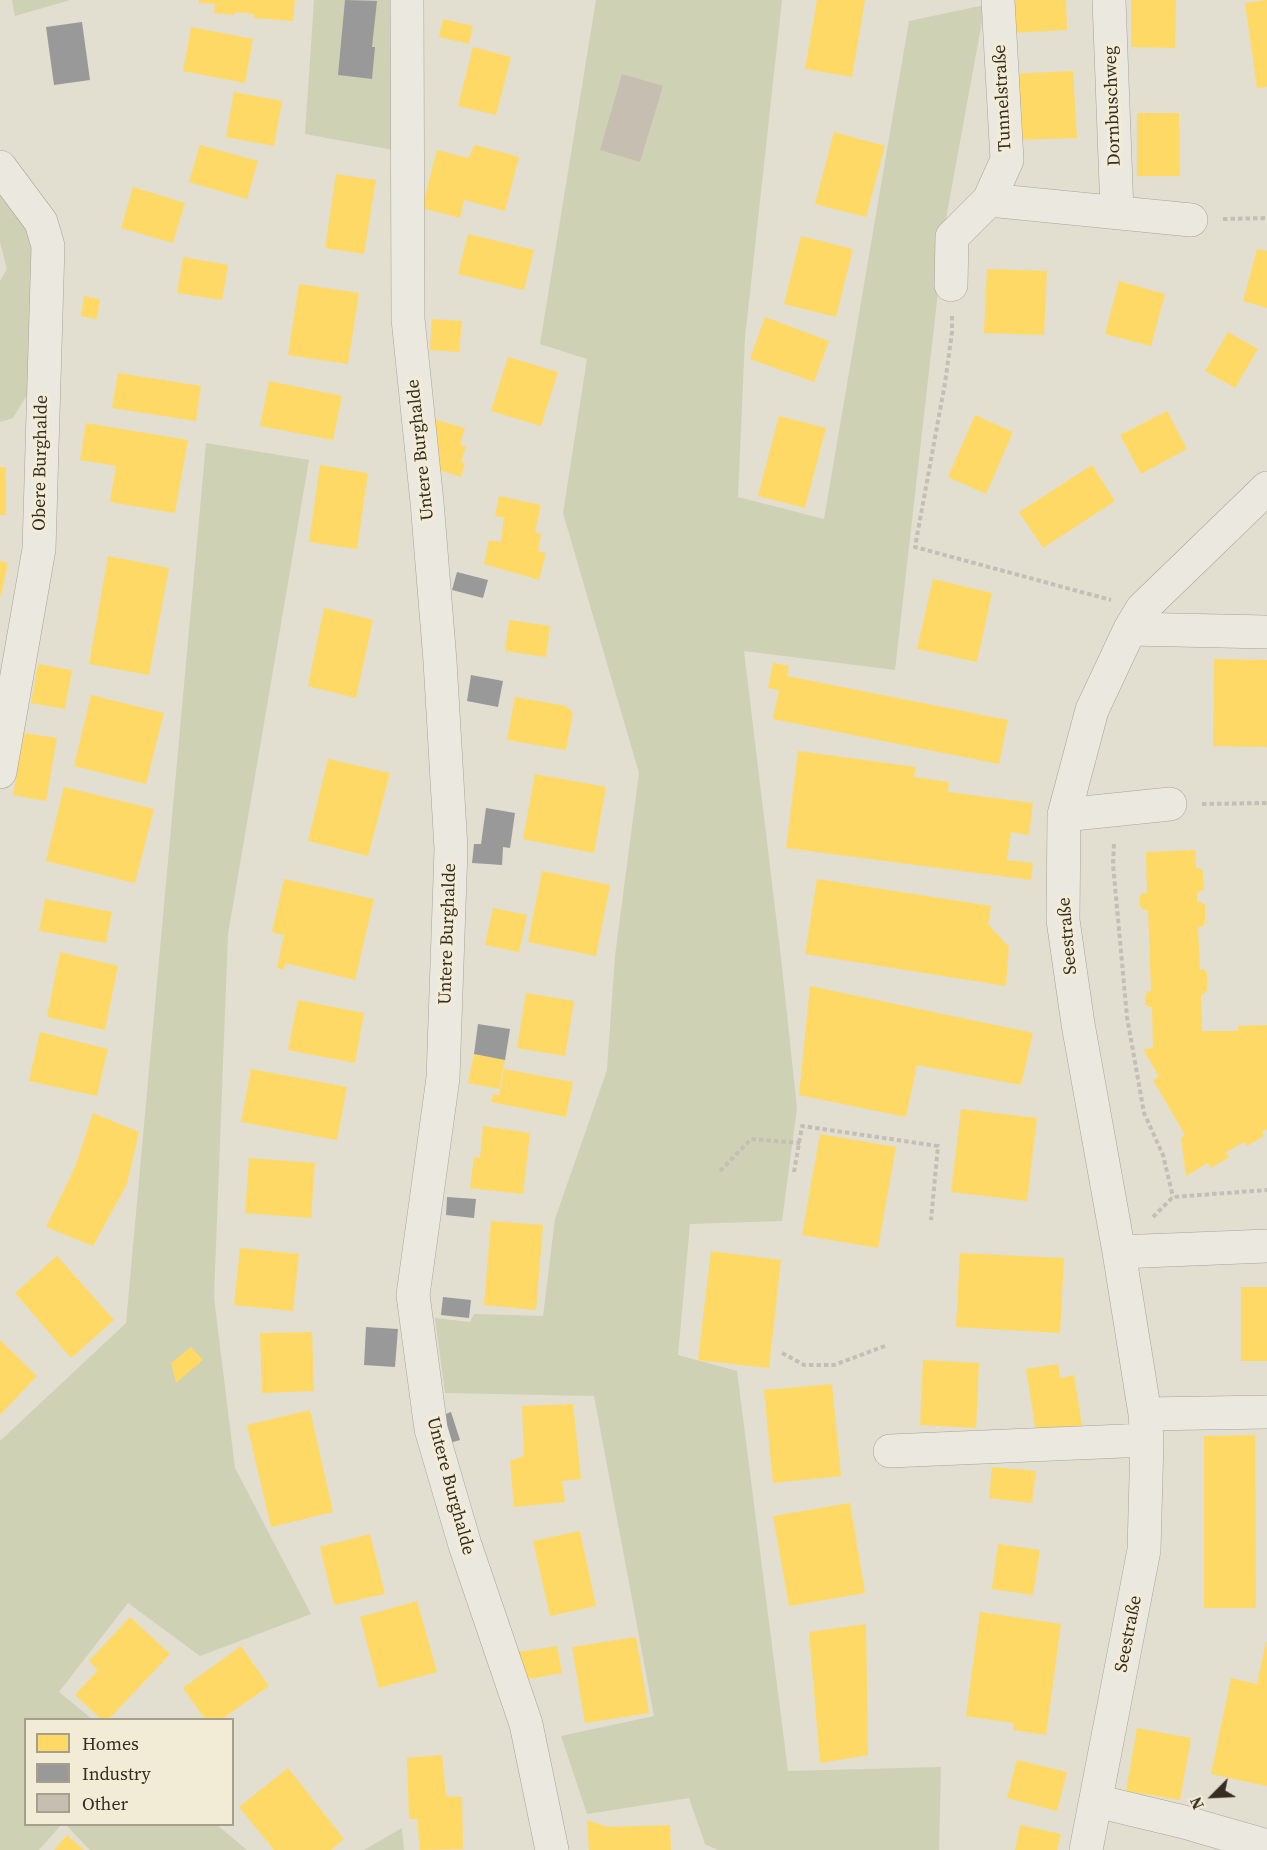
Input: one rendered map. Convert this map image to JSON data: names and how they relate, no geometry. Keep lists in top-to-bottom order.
{
  "streets": {
    "street": [
      "Tunnelstraße",
      "Dornbuschweg",
      "Untere Burghalde",
      "Obere Burghalde",
      "Seestraße"
    ]
  },
  "legend": ["Homes", "Industry", "Other"],
  "north": "bottom left"
}
